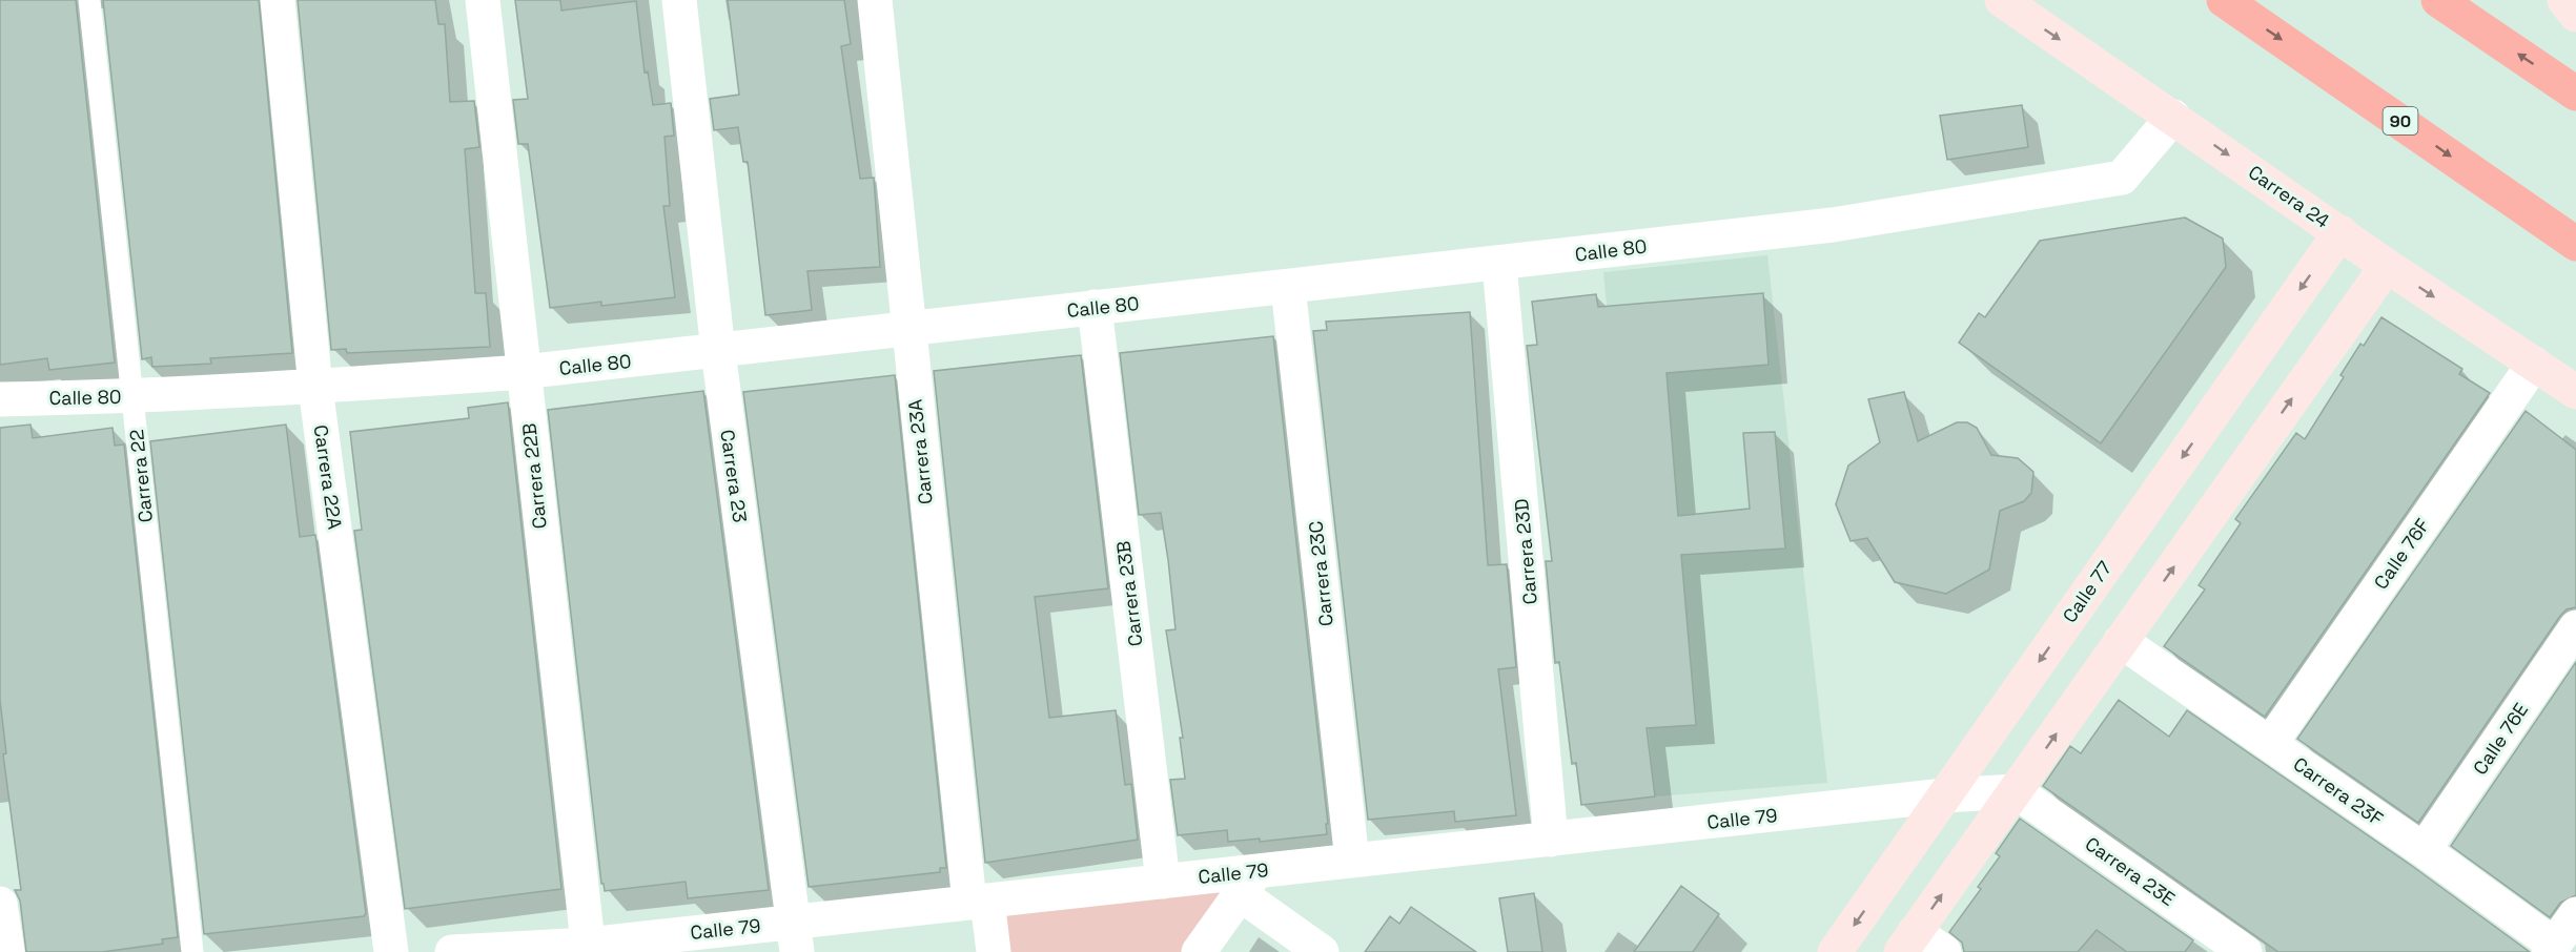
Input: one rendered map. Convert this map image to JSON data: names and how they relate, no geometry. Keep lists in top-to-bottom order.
{
  "streets": {
    "highway": ["90"],
    "street": [
      "Carrera 24",
      "Calle 80",
      "Carrera 23A",
      "Carrera 22B",
      "Carrera 23",
      "Carrera 22A",
      "Carrera 23D",
      "Calle 76F",
      "Carrera 23C",
      "Calle 77",
      "Carrera 23B",
      "Calle 76E",
      "Carrera 23F",
      "Calle 79",
      "Carrera 23E"
    ],
    "lane": ["Carrera 22"]
  },
  "crossings": [
    ["Carrera 24", "Calle 80"],
    ["Carrera 24", "Calle 76F"],
    ["Carrera 24", "Calle 77"],
    ["Calle 80", "Carrera 23A"],
    ["Calle 80", "Carrera 22"],
    ["Calle 80", "Carrera 22B"],
    ["Calle 80", "Carrera 23"],
    ["Calle 80", "Carrera 22A"],
    ["Calle 80", "Carrera 23D"],
    ["Calle 80", "Carrera 23C"],
    ["Calle 80", "Carrera 23B"],
    ["Carrera 23A", "Calle 79"],
    ["Carrera 22B", "Calle 79"],
    ["Carrera 23", "Calle 79"],
    ["Carrera 23D", "Calle 79"],
    ["Calle 76F", "Carrera 23F"],
    ["Carrera 23C", "Calle 79"],
    ["Calle 77", "Calle 79"],
    ["Carrera 23B", "Calle 79"],
    ["Calle 76E", "Carrera 23F"],
    ["Calle 79", "Carrera 23E"]
  ],
  "one_way": ["Carrera 24"]
}
